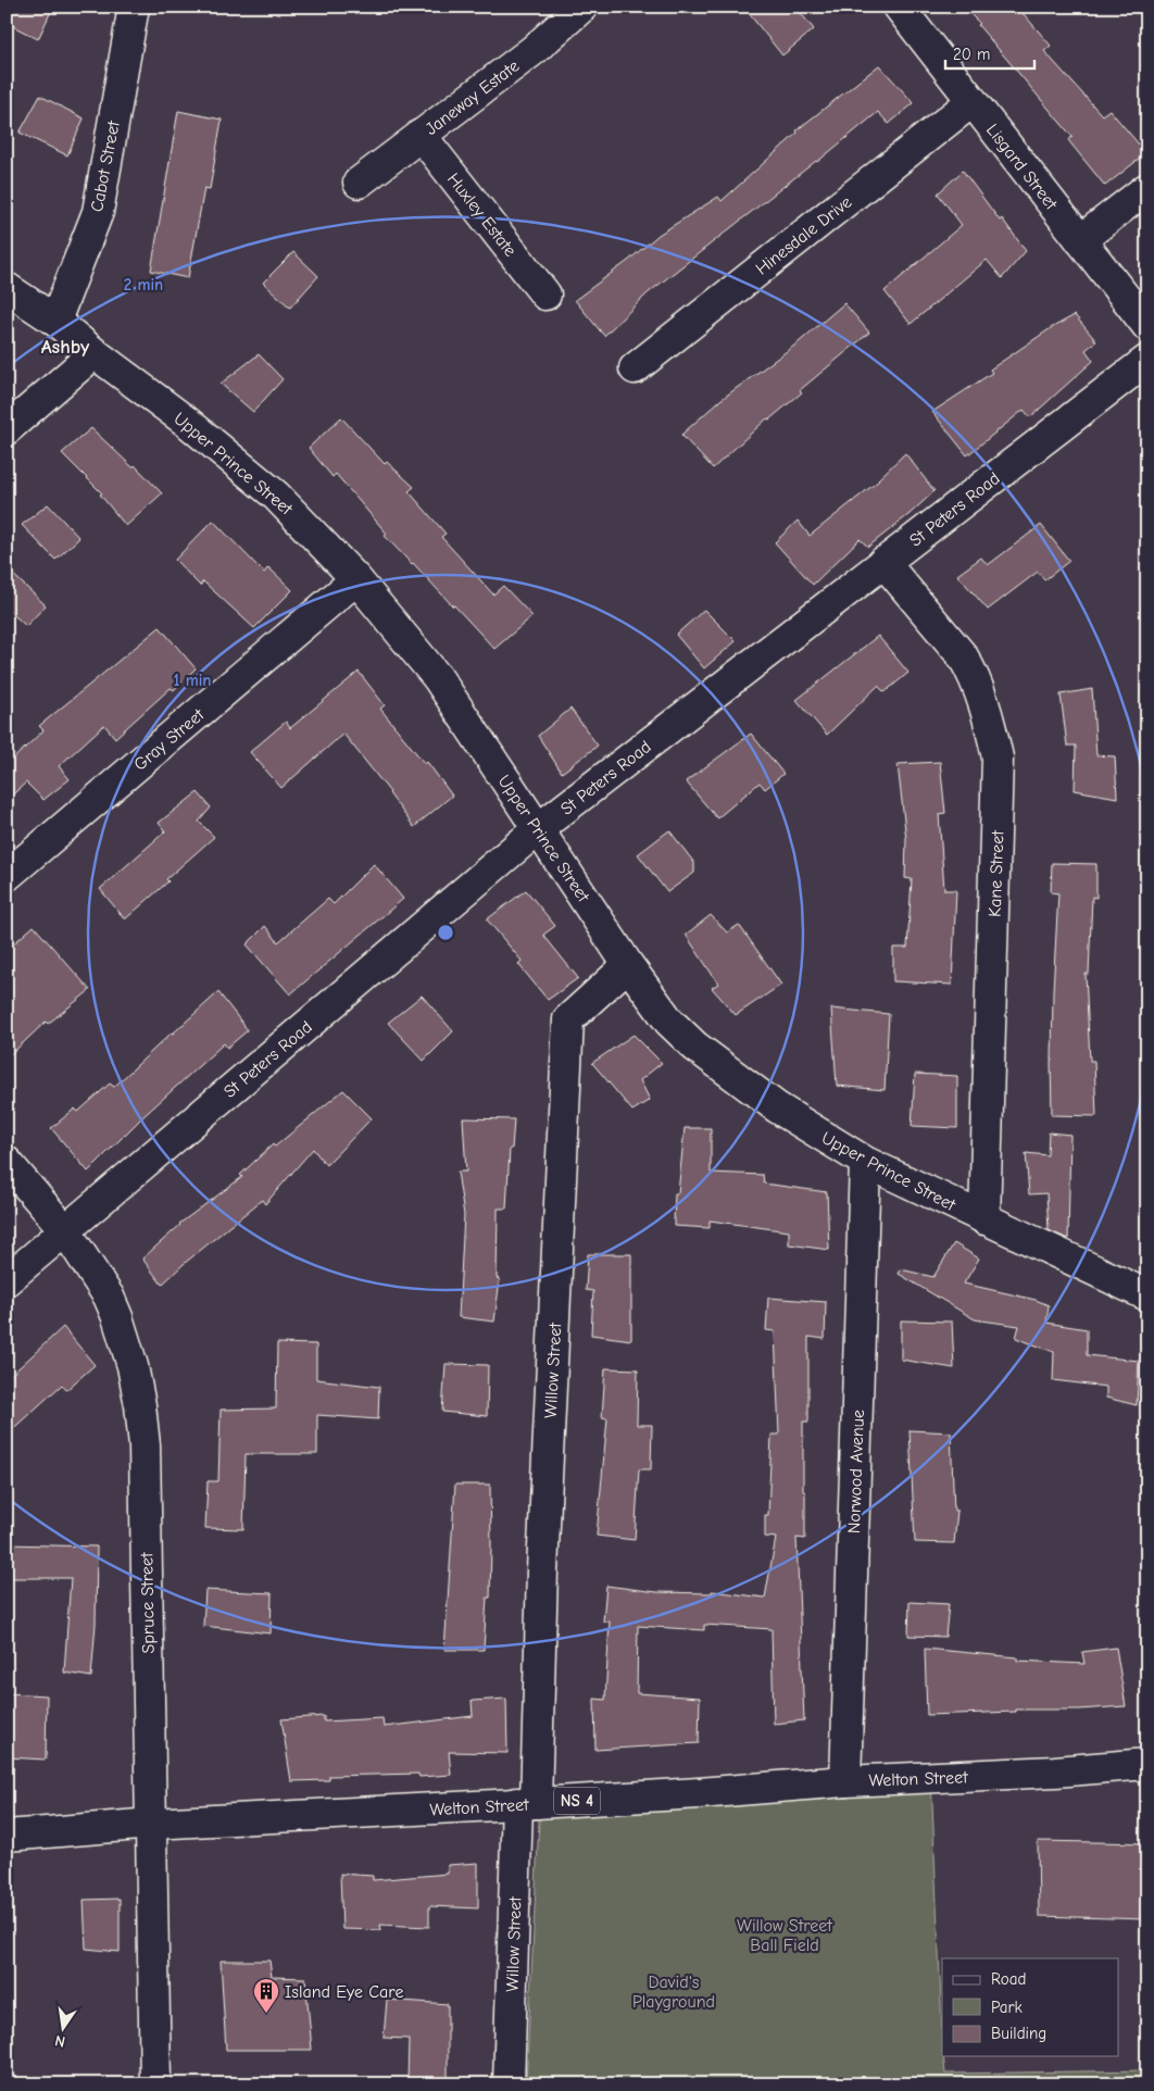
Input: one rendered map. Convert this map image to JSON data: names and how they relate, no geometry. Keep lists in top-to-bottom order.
{
  "streets": {
    "street": [
      "Janeway Estate",
      "Cabot Street",
      "Lisgard Street",
      "Huxley Estate",
      "Hinesdale Drive",
      "Upper Prince Street",
      "St Peters Road",
      "Gray Street",
      "Kane Street",
      "Willow Street",
      "Norwood Avenue",
      "Spruce Street",
      "Welton Street",
      "NS 4"
    ]
  },
  "crossings": [
    ["Janeway Estate", "Huxley Estate"],
    ["Cabot Street", "Upper Prince Street"],
    ["Lisgard Street", "Hinesdale Drive"],
    ["Upper Prince Street", "St Peters Road"],
    ["Upper Prince Street", "Gray Street"],
    ["Upper Prince Street", "Kane Street"],
    ["Upper Prince Street", "Willow Street"],
    ["Upper Prince Street", "Norwood Avenue"],
    ["St Peters Road", "Kane Street"],
    ["St Peters Road", "Spruce Street"],
    ["Willow Street", "Welton Street"],
    ["Norwood Avenue", "Welton Street"],
    ["Spruce Street", "Welton Street"]
  ],
  "districts": ["Ashby"],
  "parks": ["Willow Street Ball Field", "David's Playground"],
  "places": {
    "building": ["Island Eye Care"]
  },
  "legend": ["Road", "Park", "Building"],
  "scale_bar": "20 m",
  "north": "bottom",
  "rings": ["2 min", "1 min"]
}
